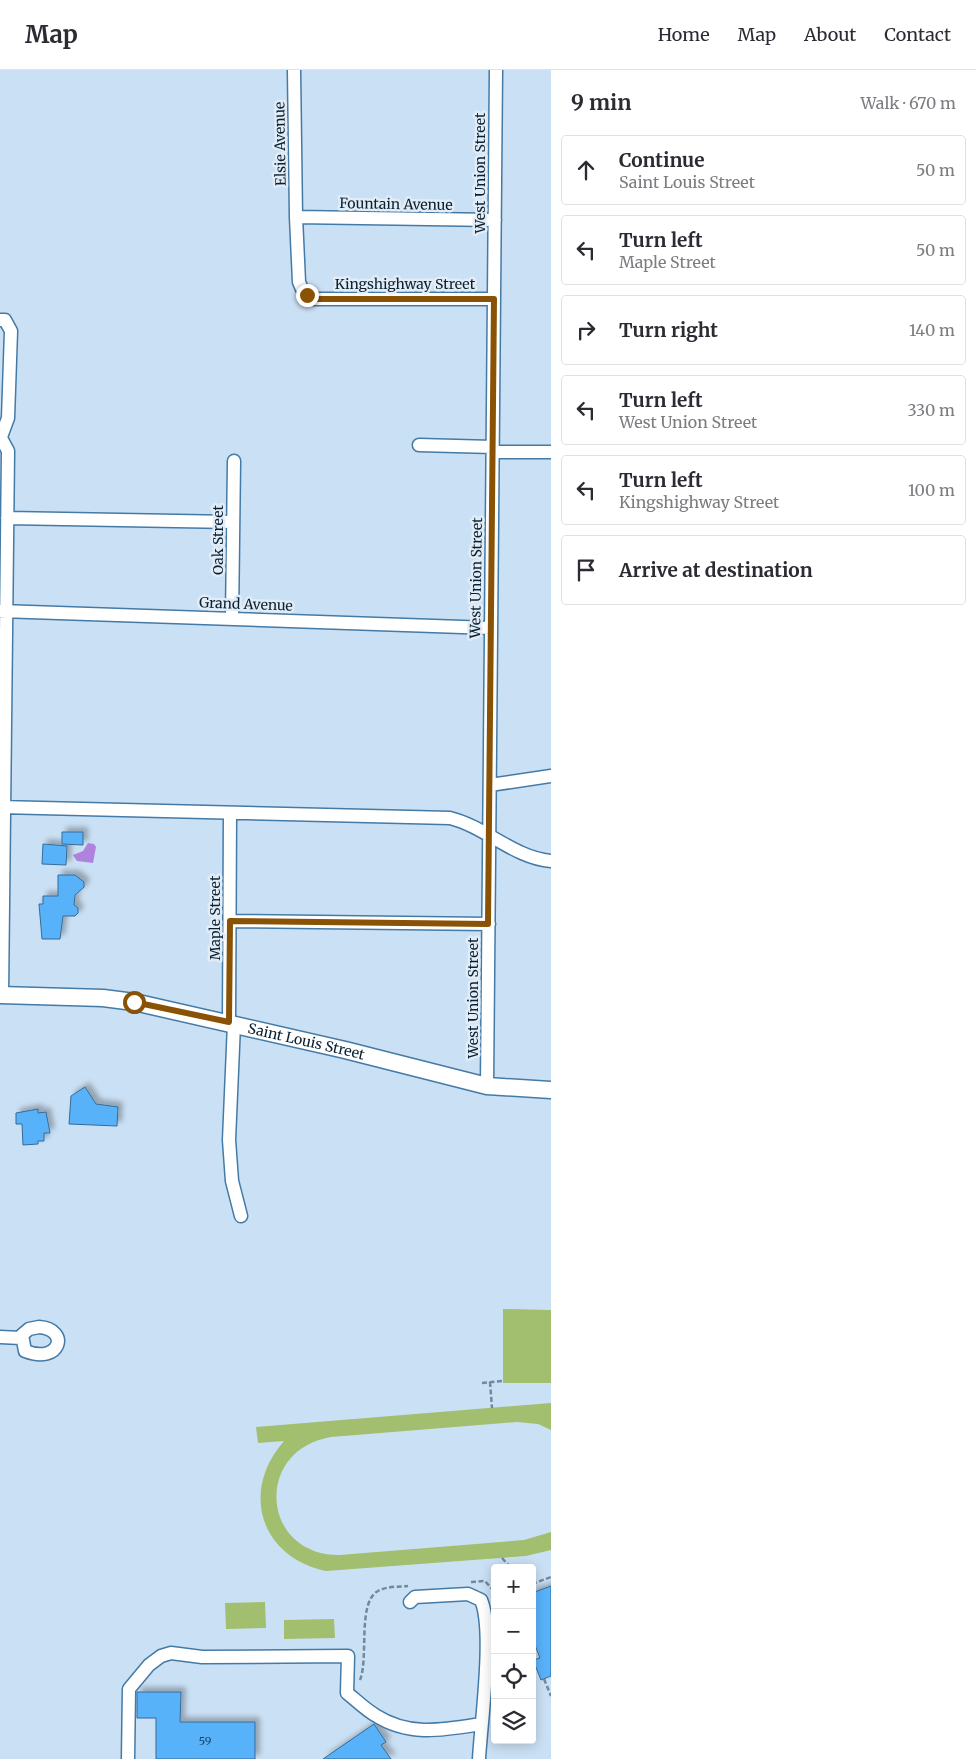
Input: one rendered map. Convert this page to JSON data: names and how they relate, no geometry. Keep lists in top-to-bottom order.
{
  "streets": {
    "main road": ["Saint Louis Street"],
    "street": [
      "Elsie Avenue",
      "West Union Street",
      "Fountain Avenue",
      "Kingshighway Street",
      "Oak Street",
      "Grand Avenue",
      "Maple Street"
    ]
  },
  "crossings": [
    ["Elsie Avenue", "Fountain Avenue"],
    ["Elsie Avenue", "Kingshighway Street"],
    ["West Union Street", "Fountain Avenue"],
    ["West Union Street", "Kingshighway Street"],
    ["West Union Street", "Grand Avenue"],
    ["West Union Street", "Saint Louis Street"],
    ["Fountain Avenue", "Kingshighway Street"],
    ["Oak Street", "Grand Avenue"],
    ["Maple Street", "Saint Louis Street"]
  ],
  "house_numbers": ["59"],
  "page": {
    "header": "Map",
    "nav": [
      "Home",
      "Map",
      "About",
      "Contact"
    ],
    "heading": ["9 min", "Walk · 670 m"],
    "list": [
      ["Continue", "Saint Louis Street", "50 m"],
      ["Turn left", "Maple Street", "50 m"],
      ["Turn right", "140 m"],
      ["Turn left", "West Union Street", "330 m"],
      ["Turn left", "Kingshighway Street", "100 m"],
      "Arrive at destination"
    ],
    "map_buttons": ["+", "−"]
  }
}
